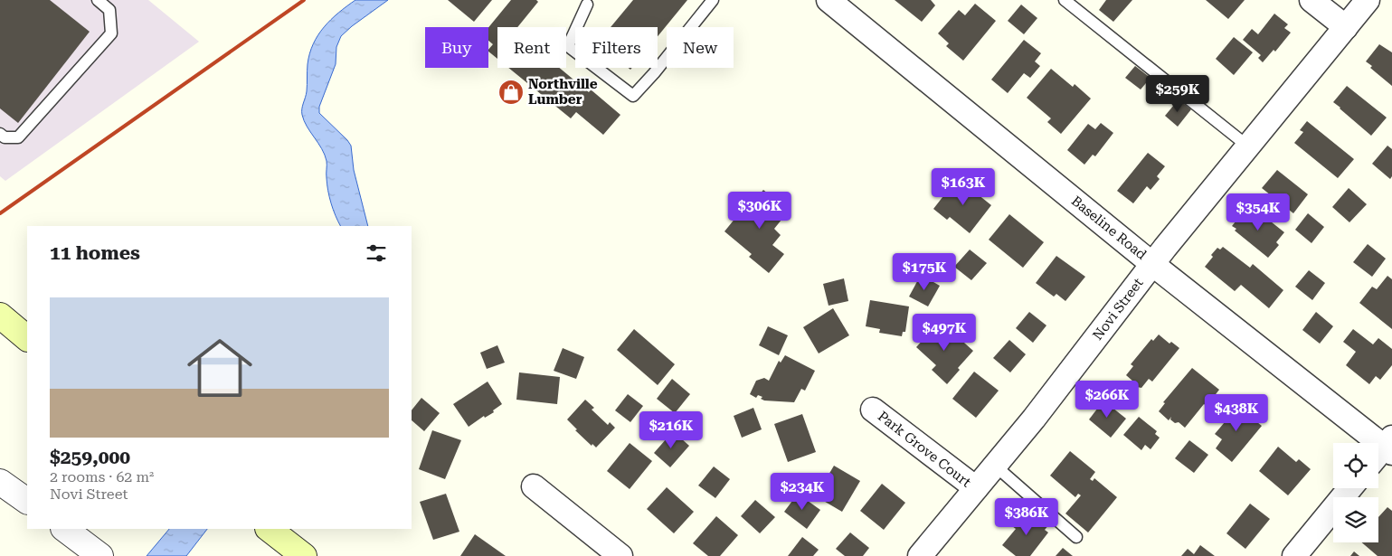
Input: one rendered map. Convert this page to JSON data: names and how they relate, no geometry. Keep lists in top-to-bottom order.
{
  "streets": {
    "street": ["Baseline Road", "Novi Street", "Park Grove Court"]
  },
  "crossings": [
    ["Baseline Road", "Novi Street"],
    ["Novi Street", "Park Grove Court"]
  ],
  "places": {
    "shop": ["Northville Lumber"]
  },
  "page": {
    "chip": [
      "Buy",
      "Rent",
      "Filters",
      "New"
    ],
    "price": [
      "$259K",
      "$163K",
      "$306K",
      "$354K",
      "$175K",
      "$497K",
      "$266K",
      "$438K",
      "$216K",
      "$234K",
      "$386K"
    ],
    "heading": "11 homes",
    "list": [
      {
        "name": "$259,000",
        "note": "2 rooms · 62 m² · Novi Street"
      }
    ]
  }
}
